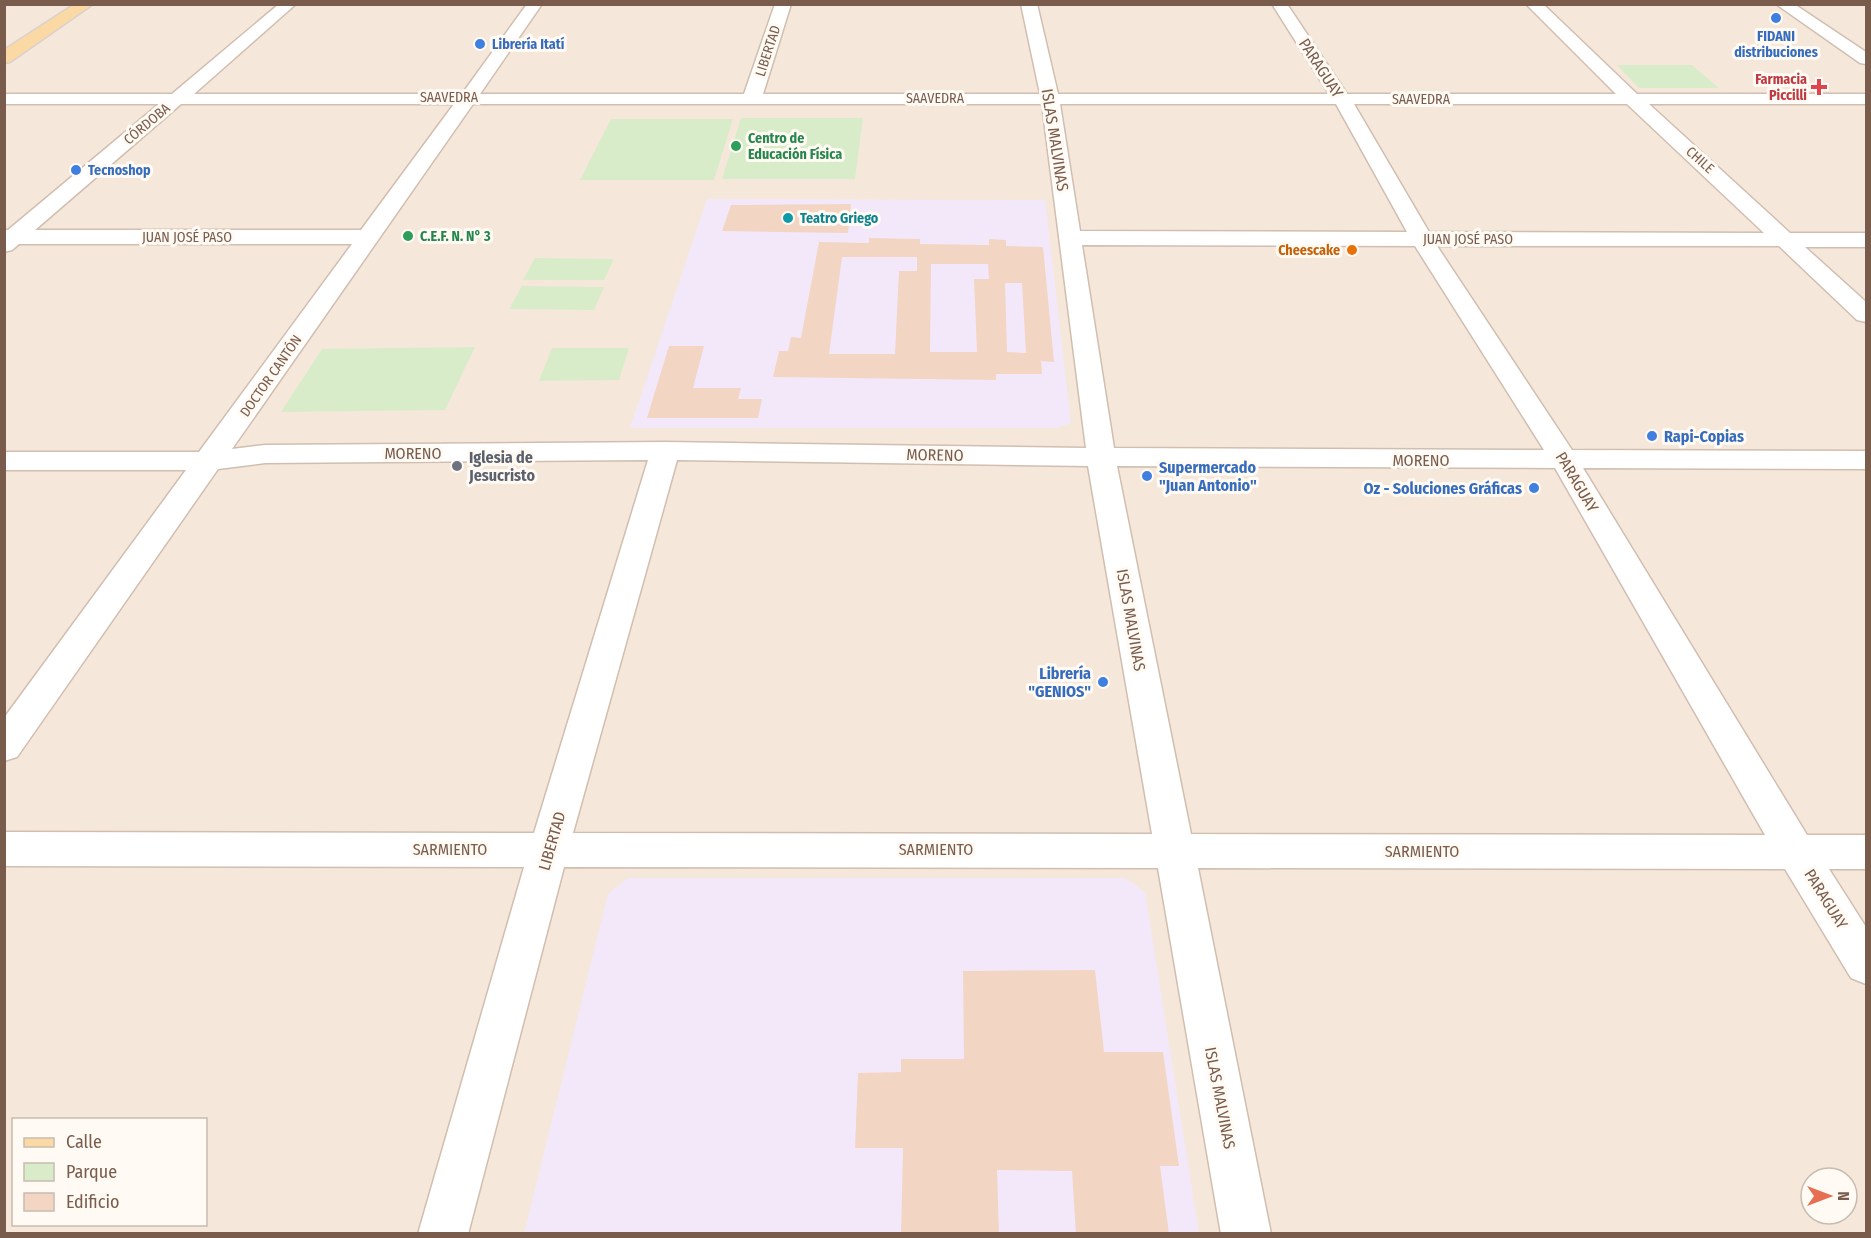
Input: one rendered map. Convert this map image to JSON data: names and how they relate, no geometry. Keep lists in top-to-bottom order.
{
  "streets": {
    "street": [
      "LIBERTAD",
      "PARAGUAY",
      "SAAVEDRA",
      "CÓRDOBA",
      "ISLAS MALVINAS",
      "CHILE",
      "JUAN JOSÉ PASO",
      "DOCTOR CANTÓN",
      "MORENO",
      "SARMIENTO"
    ]
  },
  "crossings": [
    ["LIBERTAD", "SAAVEDRA"],
    ["LIBERTAD", "MORENO"],
    ["LIBERTAD", "SARMIENTO"],
    ["PARAGUAY", "SAAVEDRA"],
    ["PARAGUAY", "JUAN JOSÉ PASO"],
    ["PARAGUAY", "MORENO"],
    ["PARAGUAY", "SARMIENTO"],
    ["SAAVEDRA", "CÓRDOBA"],
    ["SAAVEDRA", "ISLAS MALVINAS"],
    ["SAAVEDRA", "CHILE"],
    ["SAAVEDRA", "DOCTOR CANTÓN"],
    ["CÓRDOBA", "JUAN JOSÉ PASO"],
    ["ISLAS MALVINAS", "JUAN JOSÉ PASO"],
    ["ISLAS MALVINAS", "MORENO"],
    ["ISLAS MALVINAS", "SARMIENTO"],
    ["CHILE", "JUAN JOSÉ PASO"],
    ["JUAN JOSÉ PASO", "DOCTOR CANTÓN"],
    ["DOCTOR CANTÓN", "MORENO"]
  ],
  "places": {
    "other": [
      "FIDANI distribuciones",
      "Librería Itatí",
      "Centro de Educación Física",
      "Tecnoshop",
      "Teatro Griego",
      "C.E.F. N. N° 3",
      "Cheescake",
      "Rapi-Copias",
      "Iglesia de Jesucristo",
      "Supermercado \"Juan Antonio\"",
      "Oz - Soluciones Gráficas",
      "Librería \"GENIOS\""
    ],
    "health": ["Farmacia Piccilli"]
  },
  "legend": ["Calle", "Parque", "Edificio"],
  "north": "right"
}
